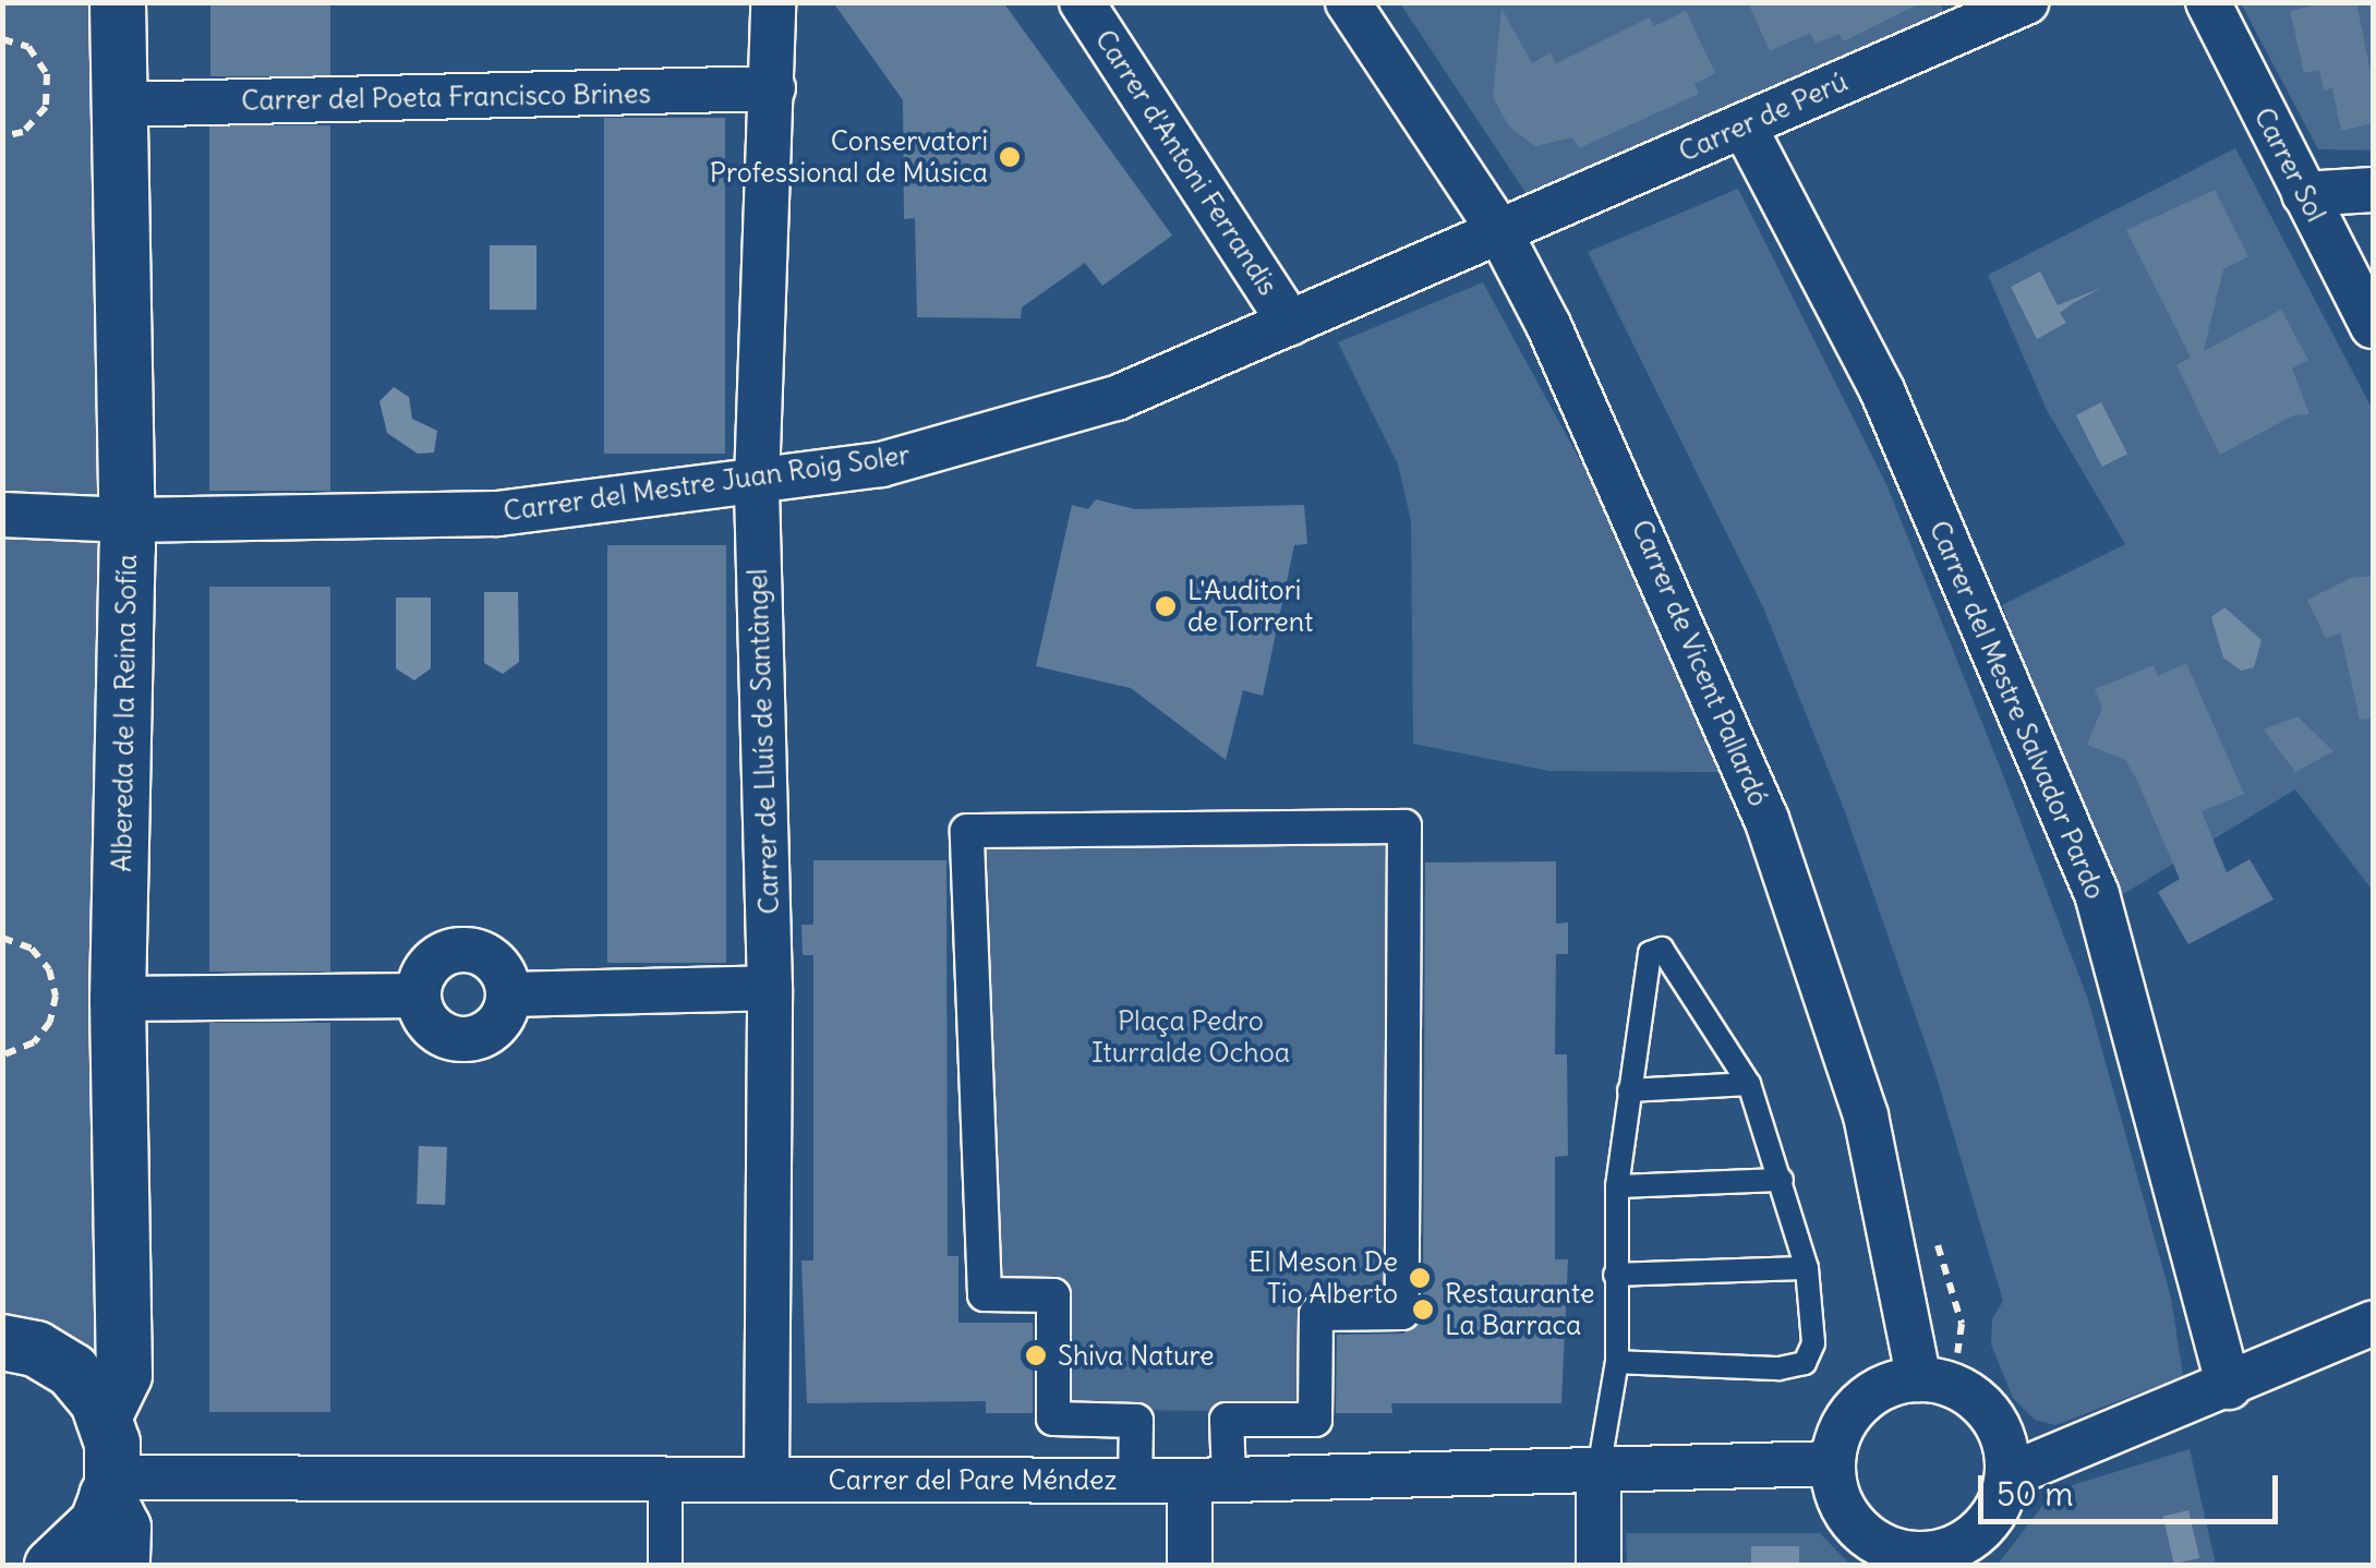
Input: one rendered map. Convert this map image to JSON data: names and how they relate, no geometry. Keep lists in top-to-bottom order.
{
  "streets": {
    "street": [
      "Carrer del Poeta Francisco Brines",
      "Carrer de Perú",
      "Carrer d'Antoni Ferrandis",
      "Carrer Sol",
      "Carrer del Mestre Juan Roig Soler",
      "Carrer de Vicent Pallardó",
      "Carrer del Mestre Salvador Pardo",
      "Albereda de la Reina Sofía",
      "Carrer de Lluís de Santàngel",
      "Carrer del Pare Méndez"
    ]
  },
  "crossings": [
    ["Carrer del Poeta Francisco Brines", "Albereda de la Reina Sofía"],
    ["Carrer del Poeta Francisco Brines", "Carrer de Lluís de Santàngel"],
    ["Carrer de Perú", "Carrer del Mestre Juan Roig Soler"],
    ["Carrer de Perú", "Carrer de Vicent Pallardó"],
    ["Carrer de Perú", "Carrer del Mestre Salvador Pardo"],
    ["Carrer d'Antoni Ferrandis", "Carrer del Mestre Juan Roig Soler"],
    ["Carrer del Mestre Juan Roig Soler", "Carrer de Vicent Pallardó"],
    ["Carrer del Mestre Juan Roig Soler", "Albereda de la Reina Sofía"],
    ["Carrer del Mestre Juan Roig Soler", "Carrer de Lluís de Santàngel"],
    ["Carrer de Vicent Pallardó", "Carrer del Pare Méndez"],
    ["Carrer de Lluís de Santàngel", "Carrer del Pare Méndez"]
  ],
  "parks": ["Plaça Pedro Iturralde Ochoa"],
  "places": [
    "Conservatori Professional de Música",
    "L'Auditori de Torrent",
    "El Meson De Tio Alberto",
    "Restaurante La Barraca",
    "Shiva Nature"
  ],
  "scale_bar": "50 m"
}
